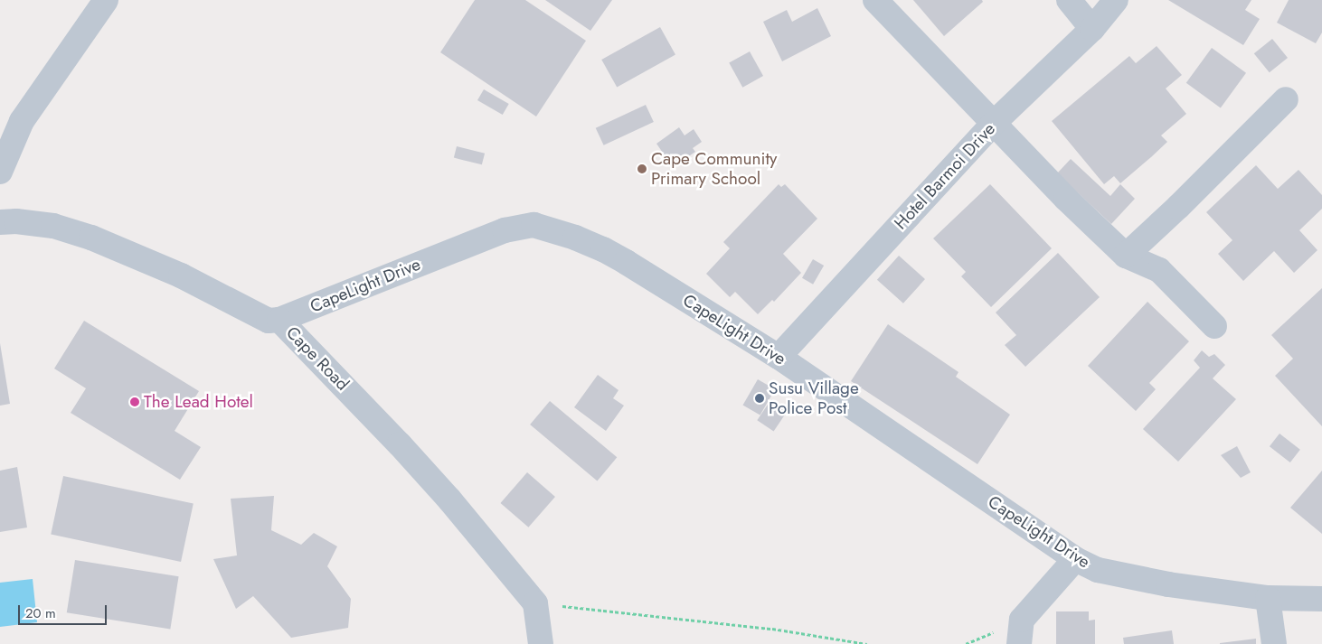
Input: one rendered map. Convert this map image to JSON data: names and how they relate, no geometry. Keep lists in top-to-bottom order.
{
  "streets": {
    "street": ["Hotel Barmoi Drive", "CapeLight Drive", "Cape Road"]
  },
  "crossings": [
    ["Hotel Barmoi Drive", "CapeLight Drive"],
    ["CapeLight Drive", "Cape Road"]
  ],
  "places": ["Cape Community Primary School", "Susu Village Police Post", "The Lead Hotel"],
  "scale_bar": "20 m"
}
